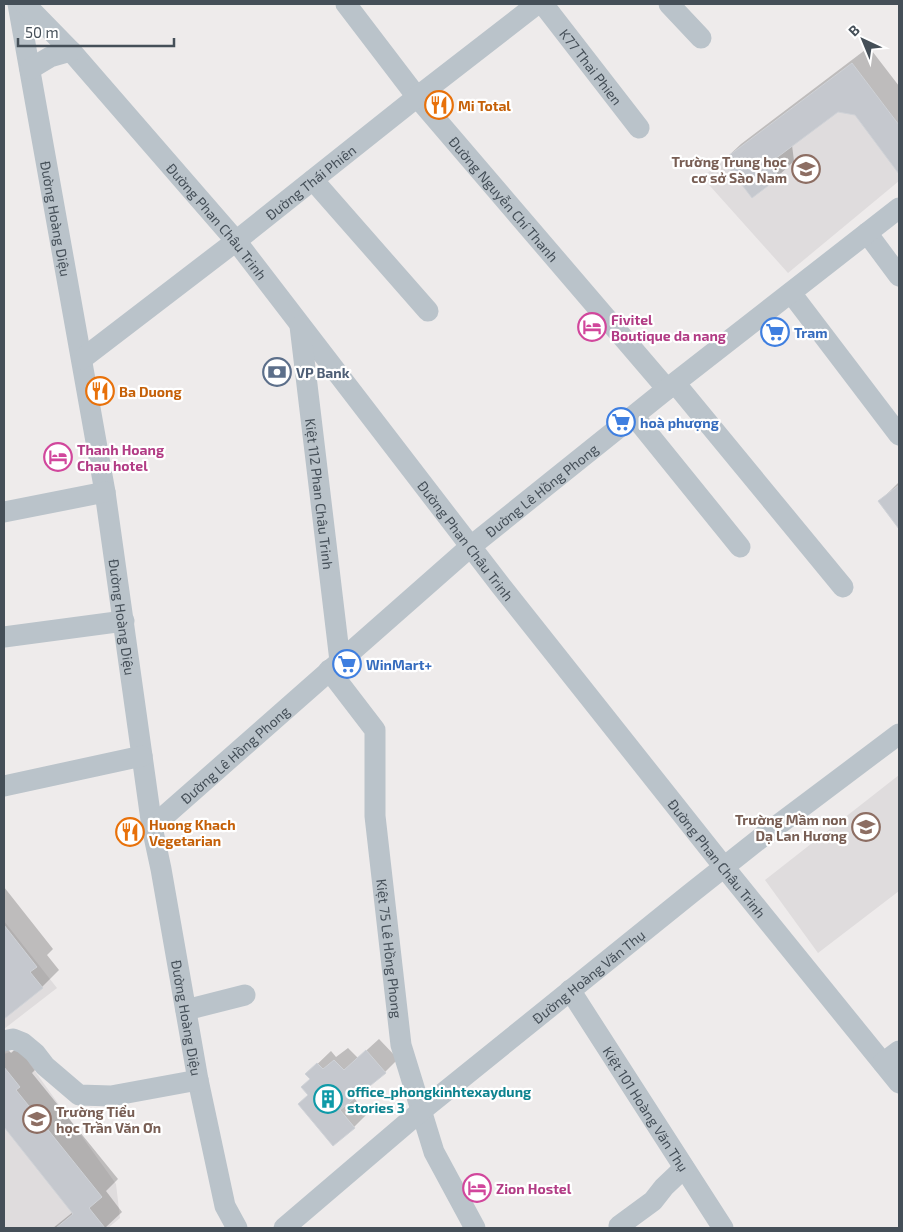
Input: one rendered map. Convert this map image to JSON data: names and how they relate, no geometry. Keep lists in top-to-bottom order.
{
  "streets": {
    "street": [
      "K77 Thai Phien",
      "Đường Thái Phiên",
      "Đường Nguyễn Chí Thanh",
      "Đường Hoàng Diệu",
      "Đường Phan Châu Trinh",
      "Đường Lê Hồng Phong",
      "Kiệt 112 Phan Châu Trinh",
      "Kiệt 75 Lê Hồng Phong",
      "Đường Hoàng Văn Thụ",
      "Kiệt 101 Hoàng Văn Thụ"
    ]
  },
  "crossings": [
    ["Đường Thái Phiên", "Đường Nguyễn Chí Thanh"],
    ["Đường Thái Phiên", "Đường Hoàng Diệu"],
    ["Đường Thái Phiên", "Đường Phan Châu Trinh"],
    ["Đường Nguyễn Chí Thanh", "Đường Lê Hồng Phong"],
    ["Đường Hoàng Diệu", "Đường Lê Hồng Phong"],
    ["Đường Phan Châu Trinh", "Đường Lê Hồng Phong"],
    ["Đường Phan Châu Trinh", "Kiệt 112 Phan Châu Trinh"],
    ["Đường Phan Châu Trinh", "Đường Hoàng Văn Thụ"],
    ["Đường Lê Hồng Phong", "Kiệt 112 Phan Châu Trinh"],
    ["Đường Lê Hồng Phong", "Kiệt 75 Lê Hồng Phong"],
    ["Kiệt 112 Phan Châu Trinh", "Kiệt 75 Lê Hồng Phong"],
    ["Kiệt 75 Lê Hồng Phong", "Đường Hoàng Văn Thụ"],
    ["Đường Hoàng Văn Thụ", "Kiệt 101 Hoàng Văn Thụ"]
  ],
  "places": {
    "restaurant": ["Mi Total", "Ba Duong", "Huong Khach Vegetarian"],
    "school or university": ["Trường Trung học cơ sở Sào Nam", "Trường Mầm non Dạ Lan Hương", "Trường Tiểu học Trần Văn Ơn"],
    "hotel": ["Fivitel Boutique da nang", "Thanh Hoang Chau hotel", "Zion Hostel"],
    "supermarket": ["Tram", "hoà phượng", "WinMart+"],
    "bank": ["VP Bank"],
    "building": ["office_phongkinhtexaydung stories 3"]
  },
  "scale_bar": "50 m",
  "north": "top left"
}
